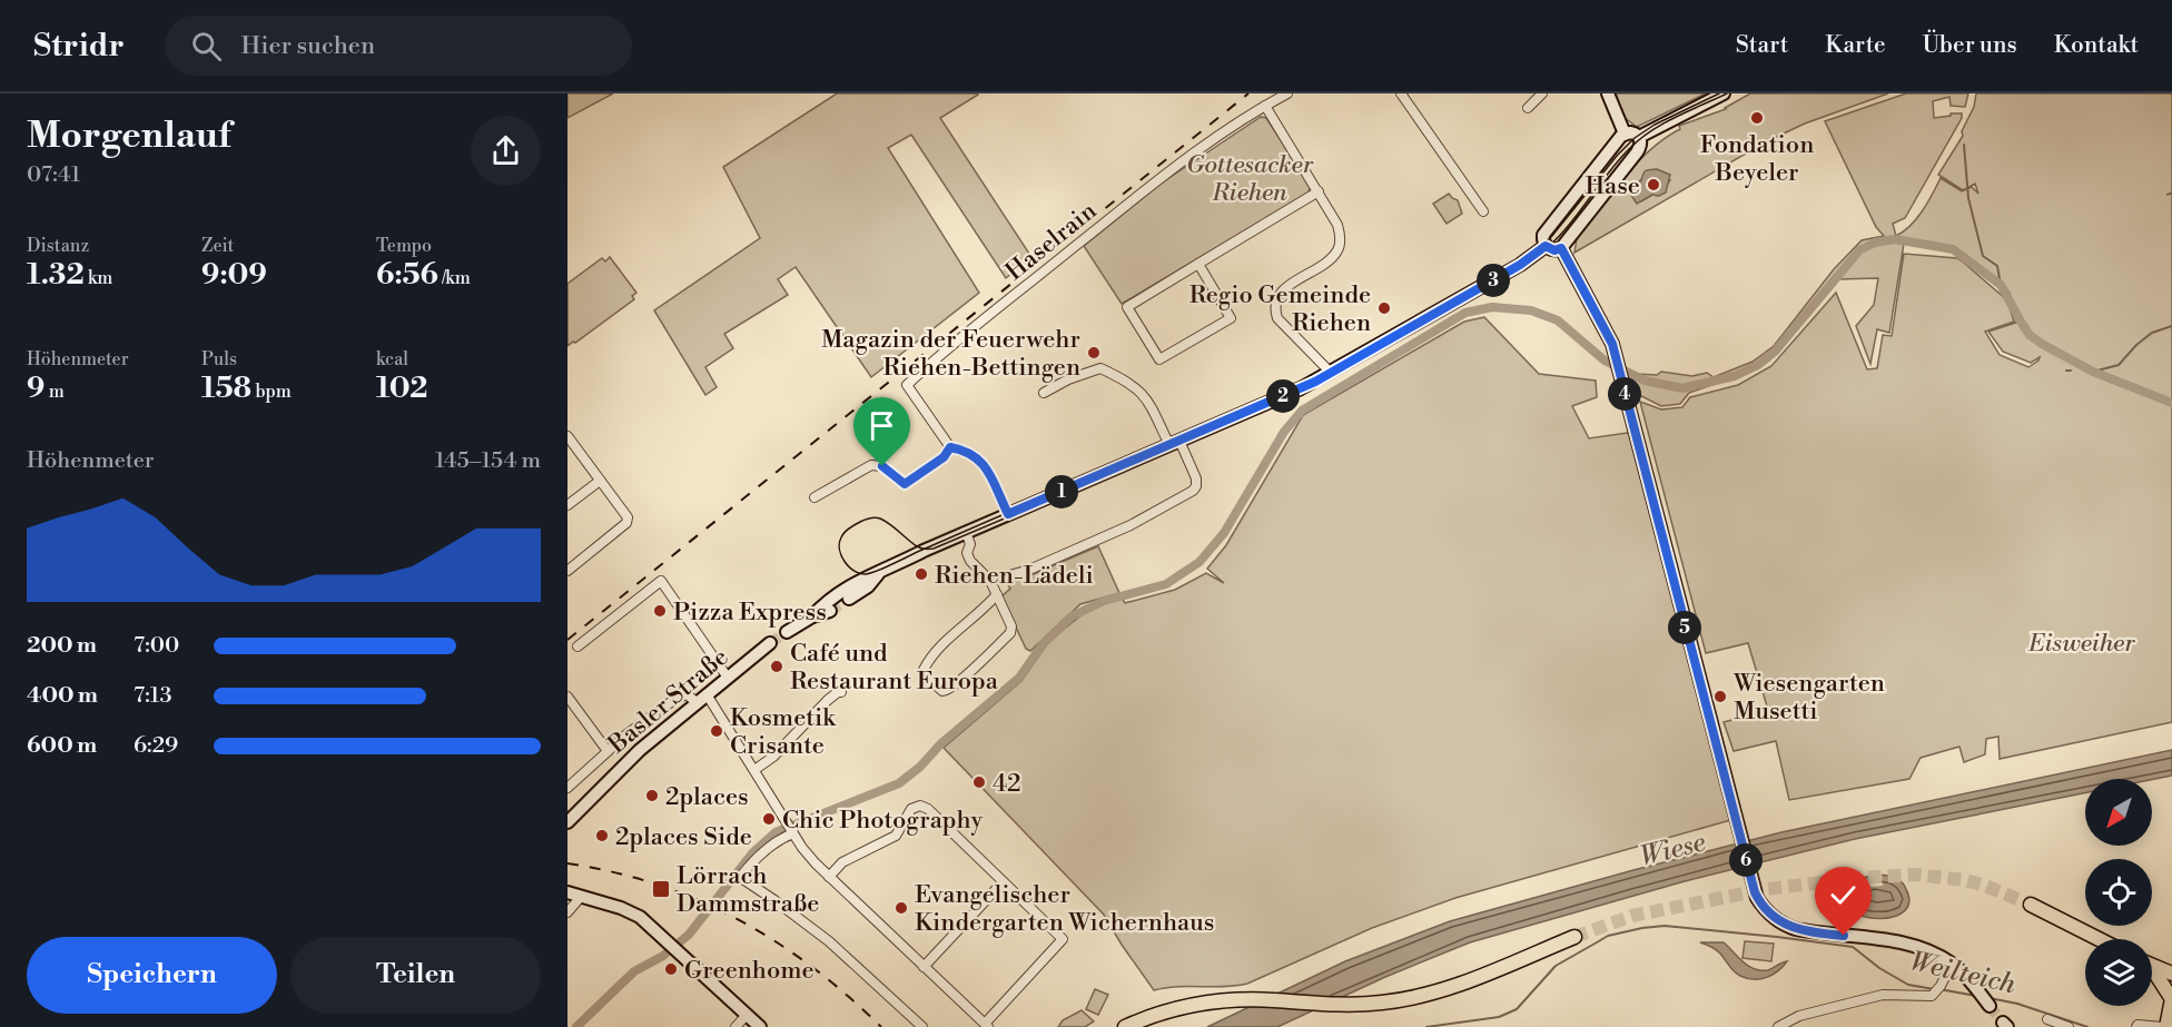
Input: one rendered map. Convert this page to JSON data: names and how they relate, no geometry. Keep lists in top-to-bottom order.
{
  "streets": {
    "main road": ["Basler Straße"],
    "street": ["Haselrain"]
  },
  "water": ["Wiese", "Weilteich"],
  "parks": ["Gottesacker Riehen", "Eisweiher"],
  "places": {
    "other": [
      "Fondation Beyeler",
      "Hase",
      "Regio Gemeinde Riehen",
      "Magazin der Feuerwehr Riehen-Bettingen",
      "Riehen-Lädeli",
      "Pizza Express",
      "Café und Restaurant Europa",
      "Wiesengarten Musetti",
      "Kosmetik Crisante",
      "42",
      "2places",
      "Chic Photography",
      "2places Side",
      "Evangelischer Kindergarten Wichernhaus",
      "Greenhome"
    ],
    "transit": ["Lörrach Dammstraße"]
  },
  "north": "bottom left",
  "page": {
    "header": "Stridr",
    "search": "Hier suchen",
    "nav": [
      "Start",
      "Karte",
      "Über uns",
      "Kontakt"
    ],
    "heading": ["Morgenlauf", "07:41"],
    "stats": [
      ["Distanz", "1.32 km"],
      ["Zeit", "9:09"],
      ["Tempo", "6:56 /km"],
      ["Höhenmeter", "9 m"],
      ["Puls", "158 bpm"],
      ["kcal", "102"]
    ],
    "pins": [
      "3",
      "4",
      "2",
      "1",
      "5",
      "6"
    ],
    "chart": ["Höhenmeter", "145–154 m"],
    "list": [
      {
        "name": "200 m",
        "note": "7:00"
      },
      {
        "name": "400 m",
        "note": "7:13"
      },
      {
        "name": "600 m",
        "note": "6:29"
      }
    ],
    "buttons": ["Speichern", "Teilen"]
  }
}
